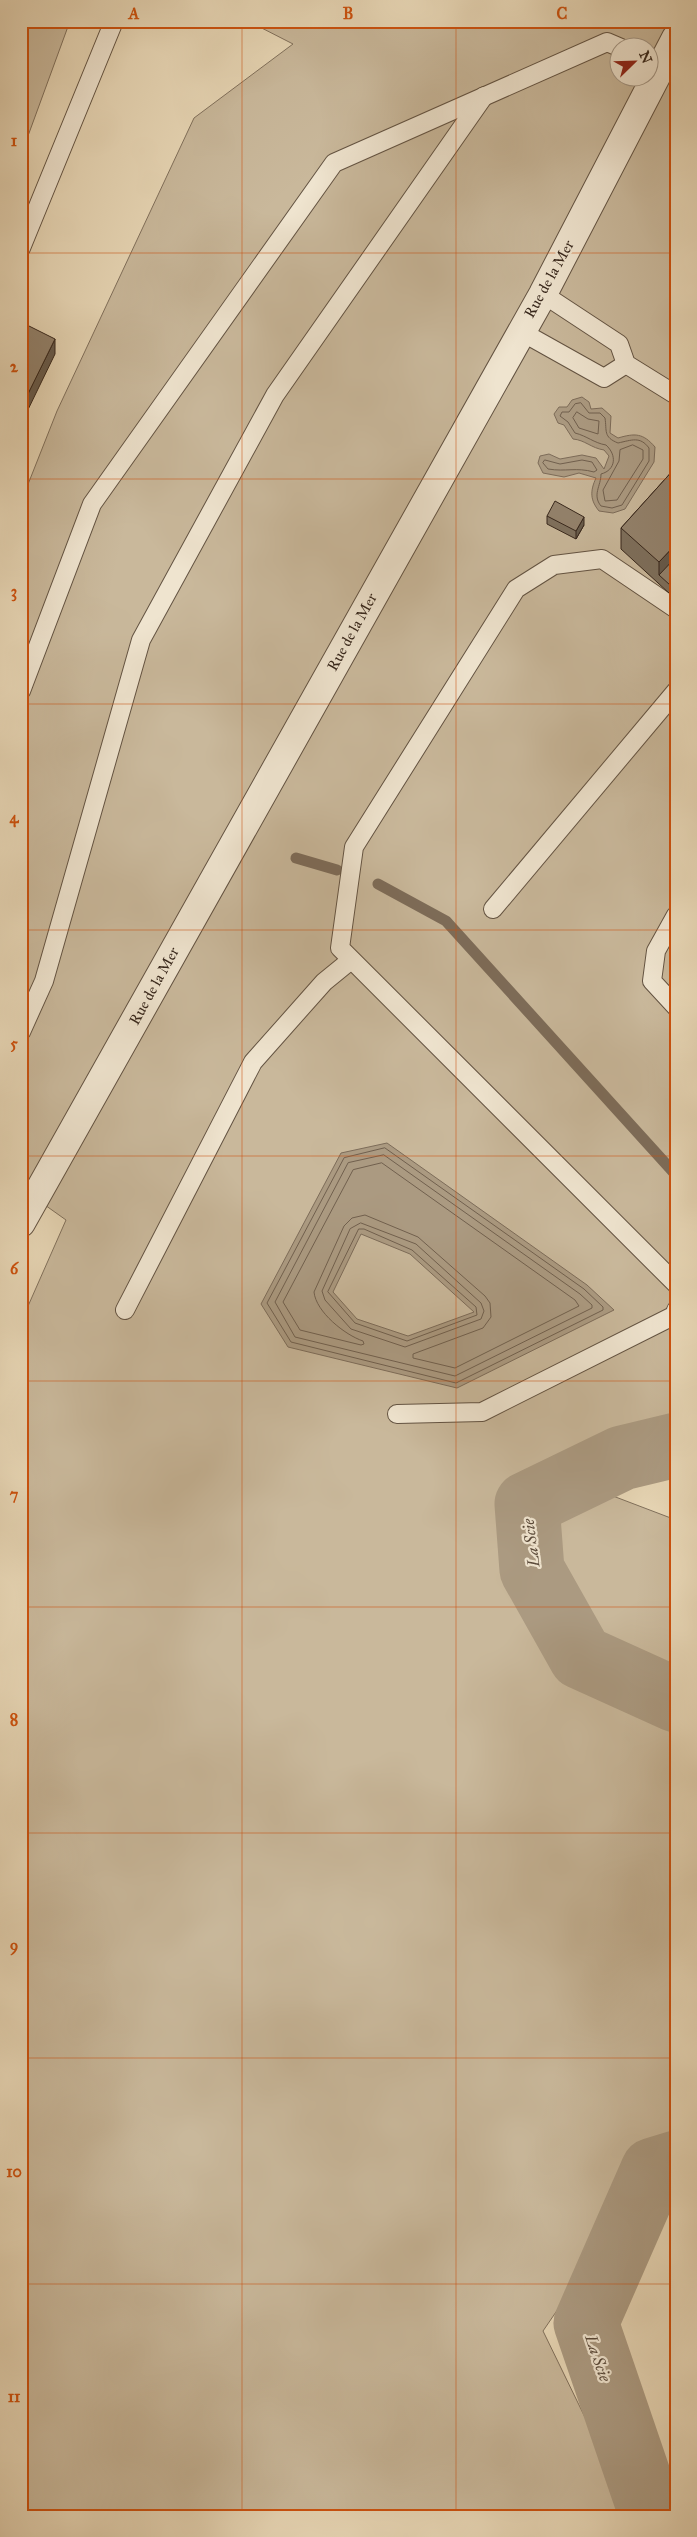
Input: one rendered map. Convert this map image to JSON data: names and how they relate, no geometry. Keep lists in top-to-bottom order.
{
  "streets": {
    "street": ["Rue de la Mer"]
  },
  "water": ["La Scie"],
  "north": "top right",
  "grid": {
    "columns": ["A", "B", "C"],
    "rows": [
      "1",
      "2",
      "3",
      "4",
      "5",
      "6",
      "7",
      "8",
      "9",
      "10",
      "11"
    ]
  }
}
